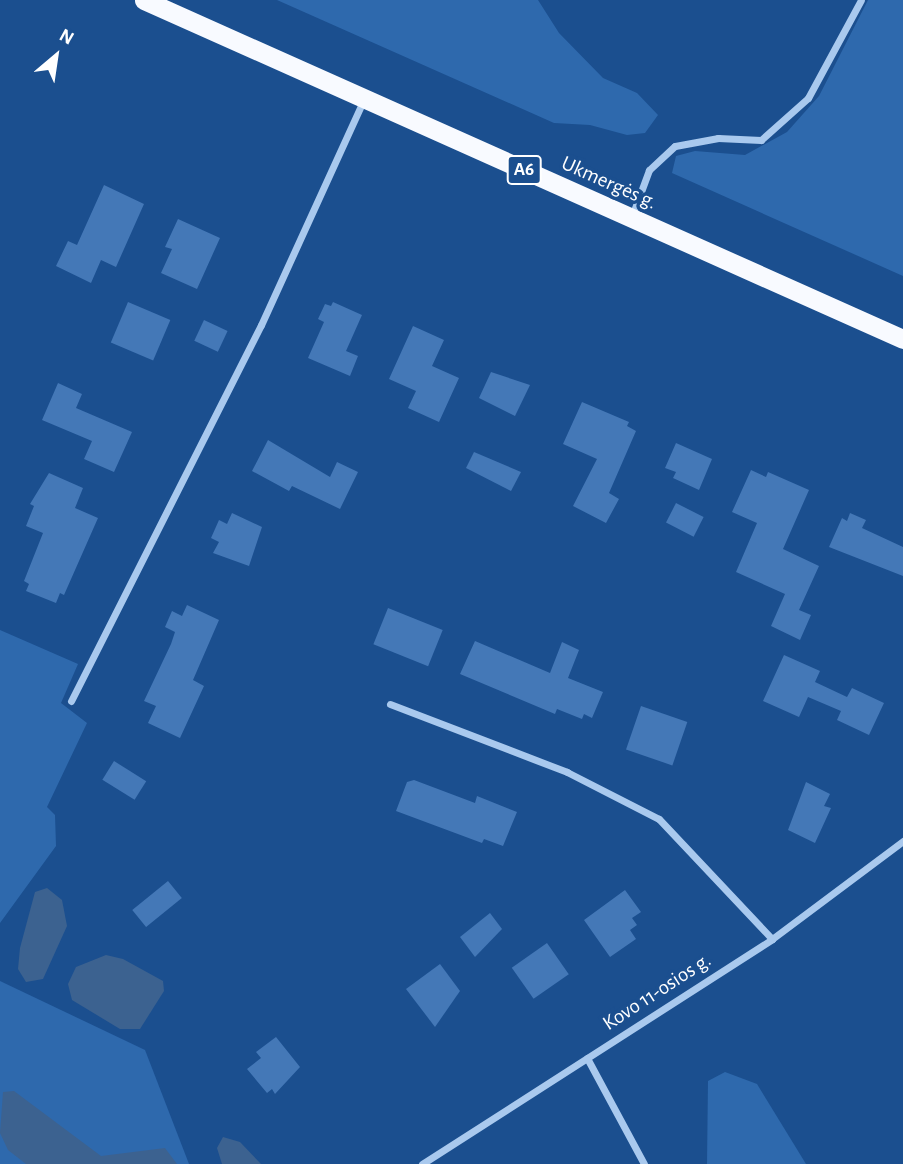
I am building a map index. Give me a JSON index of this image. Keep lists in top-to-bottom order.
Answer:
{
  "streets": {
    "highway": ["A6", "Ukmergės g."],
    "street": ["Kovo 11-osios g."]
  },
  "north": "top right"
}
